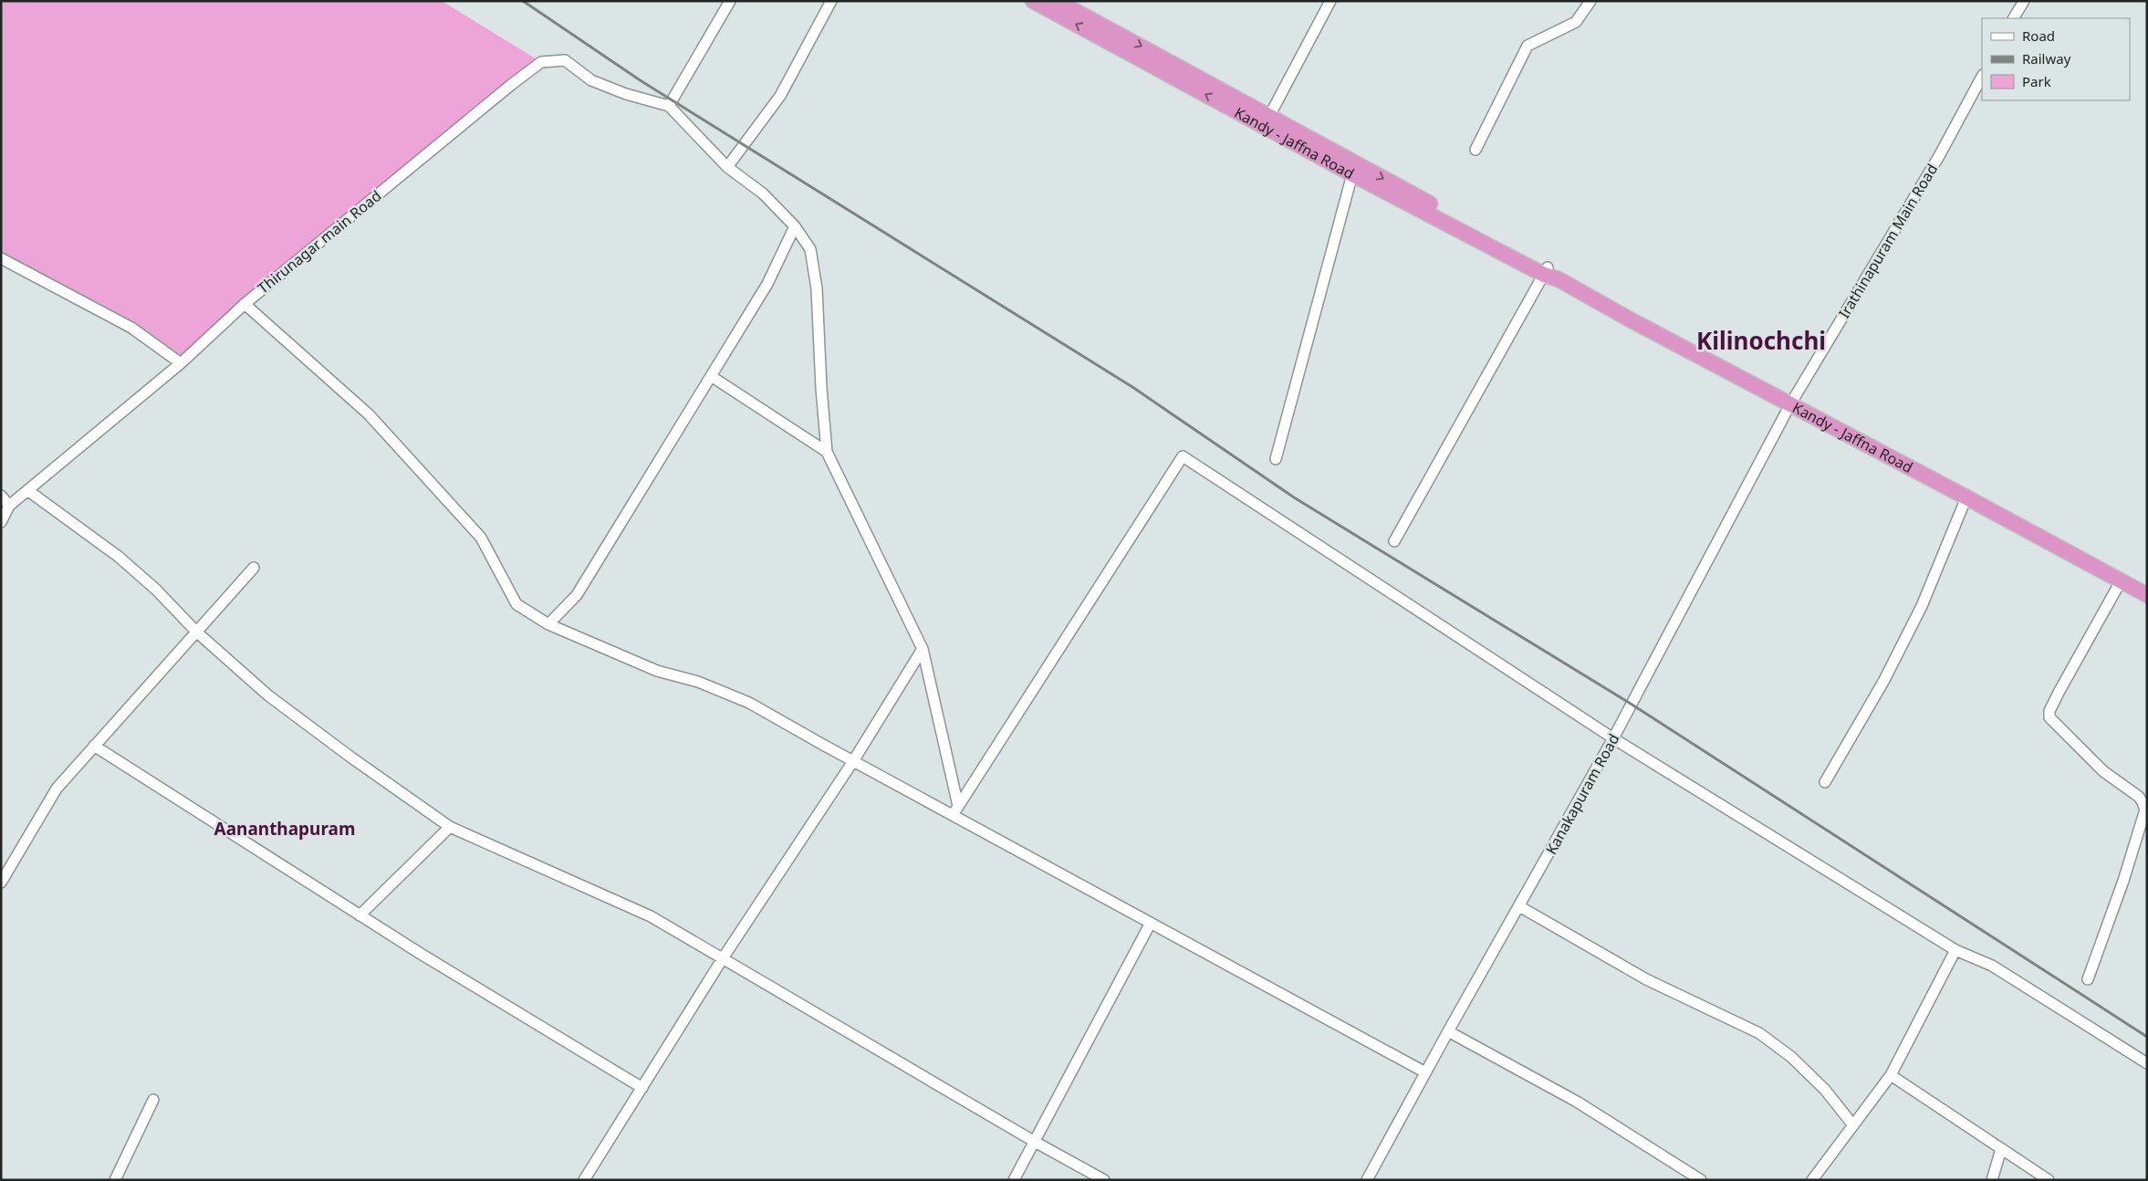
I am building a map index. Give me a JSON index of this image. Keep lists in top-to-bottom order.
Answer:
{
  "streets": {
    "highway": ["Kandy - Jaffna Road"],
    "street": ["Irathinapuram Main Road", "Thirunagar main Road", "Kanakapuram Road"]
  },
  "crossings": [
    ["Kandy - Jaffna Road", "Irathinapuram Main Road"],
    ["Kandy - Jaffna Road", "Kanakapuram Road"],
    ["Irathinapuram Main Road", "Kanakapuram Road"]
  ],
  "districts": ["Kilinochchi", "Aananthapuram"],
  "legend": ["Road", "Railway", "Park"]
}
